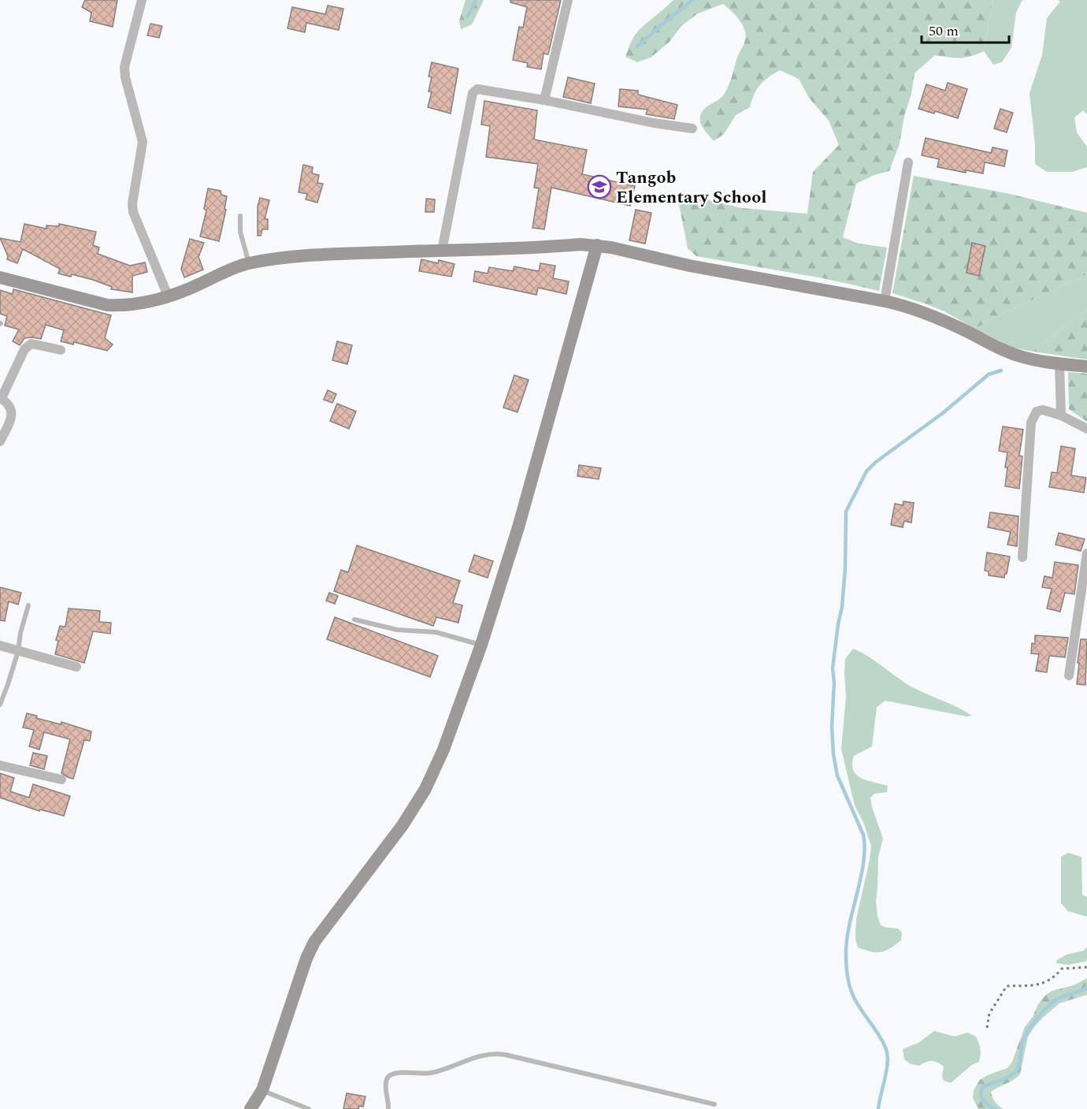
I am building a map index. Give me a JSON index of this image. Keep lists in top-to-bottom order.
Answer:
{
  "places": {
    "school or university": ["Tangob Elementary School"]
  },
  "scale_bar": "50 m"
}
